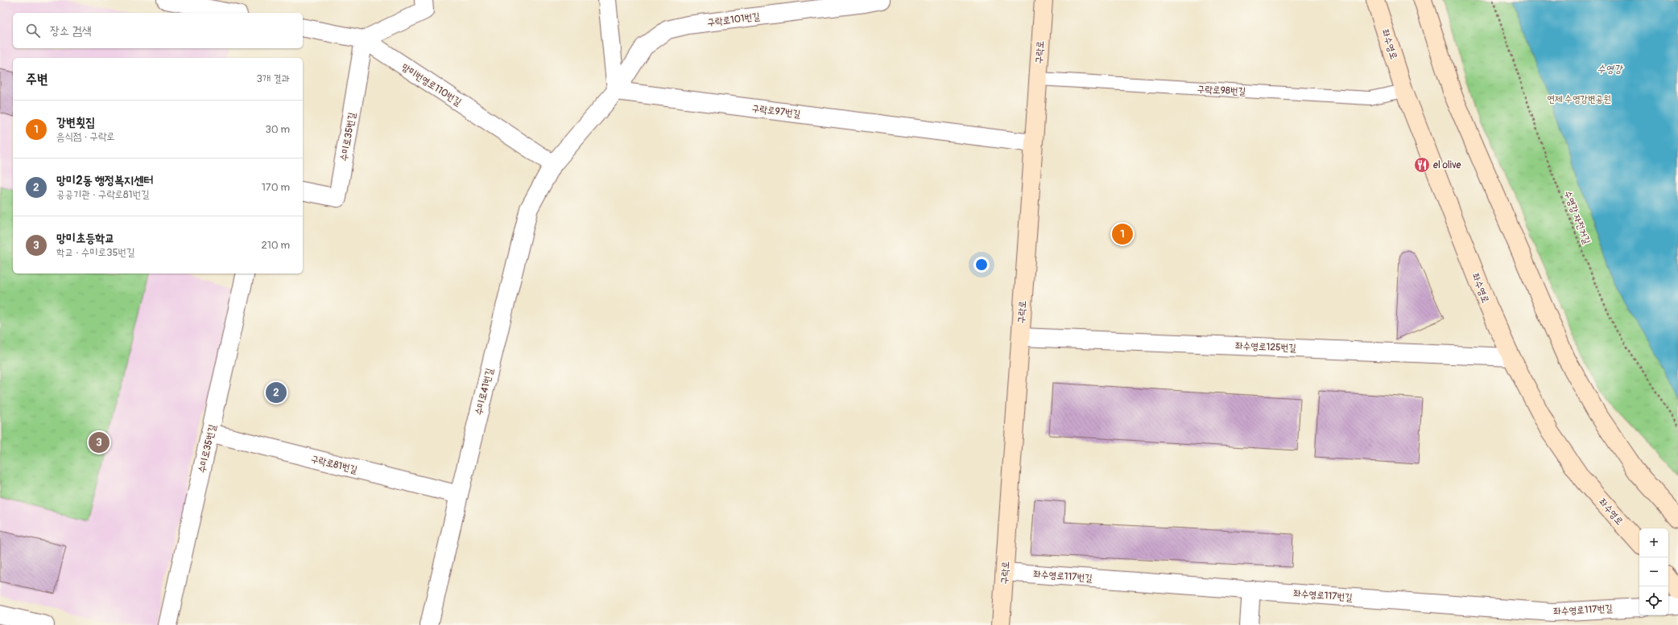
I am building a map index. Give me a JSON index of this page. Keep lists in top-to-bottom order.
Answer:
{
  "streets": {
    "main road": ["좌수영로", "구락로"],
    "street": [
      "구락로101번길",
      "망미번영로110번길",
      "구락로97번길",
      "수미로35번길",
      "좌수영로125번길",
      "수미로41번길",
      "구락로81번길",
      "좌수영로117번길"
    ],
    "lane": ["구락로98번길"],
    "path": ["수영강 자전거길"]
  },
  "crossings": [
    ["구락로101번길", "구락로97번길"],
    ["좌수영로", "구락로98번길"],
    ["좌수영로", "좌수영로125번길"],
    ["구락로", "구락로98번길"],
    ["구락로", "구락로97번길"],
    ["구락로", "좌수영로125번길"],
    ["구락로", "좌수영로117번길"],
    ["망미번영로110번길", "수미로35번길"],
    ["망미번영로110번길", "수미로41번길"],
    ["수미로35번길", "구락로81번길"],
    ["수미로41번길", "구락로81번길"]
  ],
  "water": ["수영강"],
  "parks": ["연제 수영강변공원"],
  "places": {
    "restaurant": ["el olive"]
  },
  "page": {
    "search": "장소 검색",
    "heading": ["주변", "3개 결과"],
    "list": [
      {
        "mark": "1",
        "name": "강변횟집",
        "note": "음식점 · 구락로",
        "value": "30 m"
      },
      {
        "mark": "2",
        "name": "망미2동 행정복지센터",
        "note": "공공기관 · 구락로81번길",
        "value": "170 m"
      },
      {
        "mark": "3",
        "name": "망미초등학교",
        "note": "학교 · 수미로35번길",
        "value": "210 m"
      }
    ],
    "pins": ["1", "2", "3"],
    "map_buttons": ["+", "−"]
  }
}
